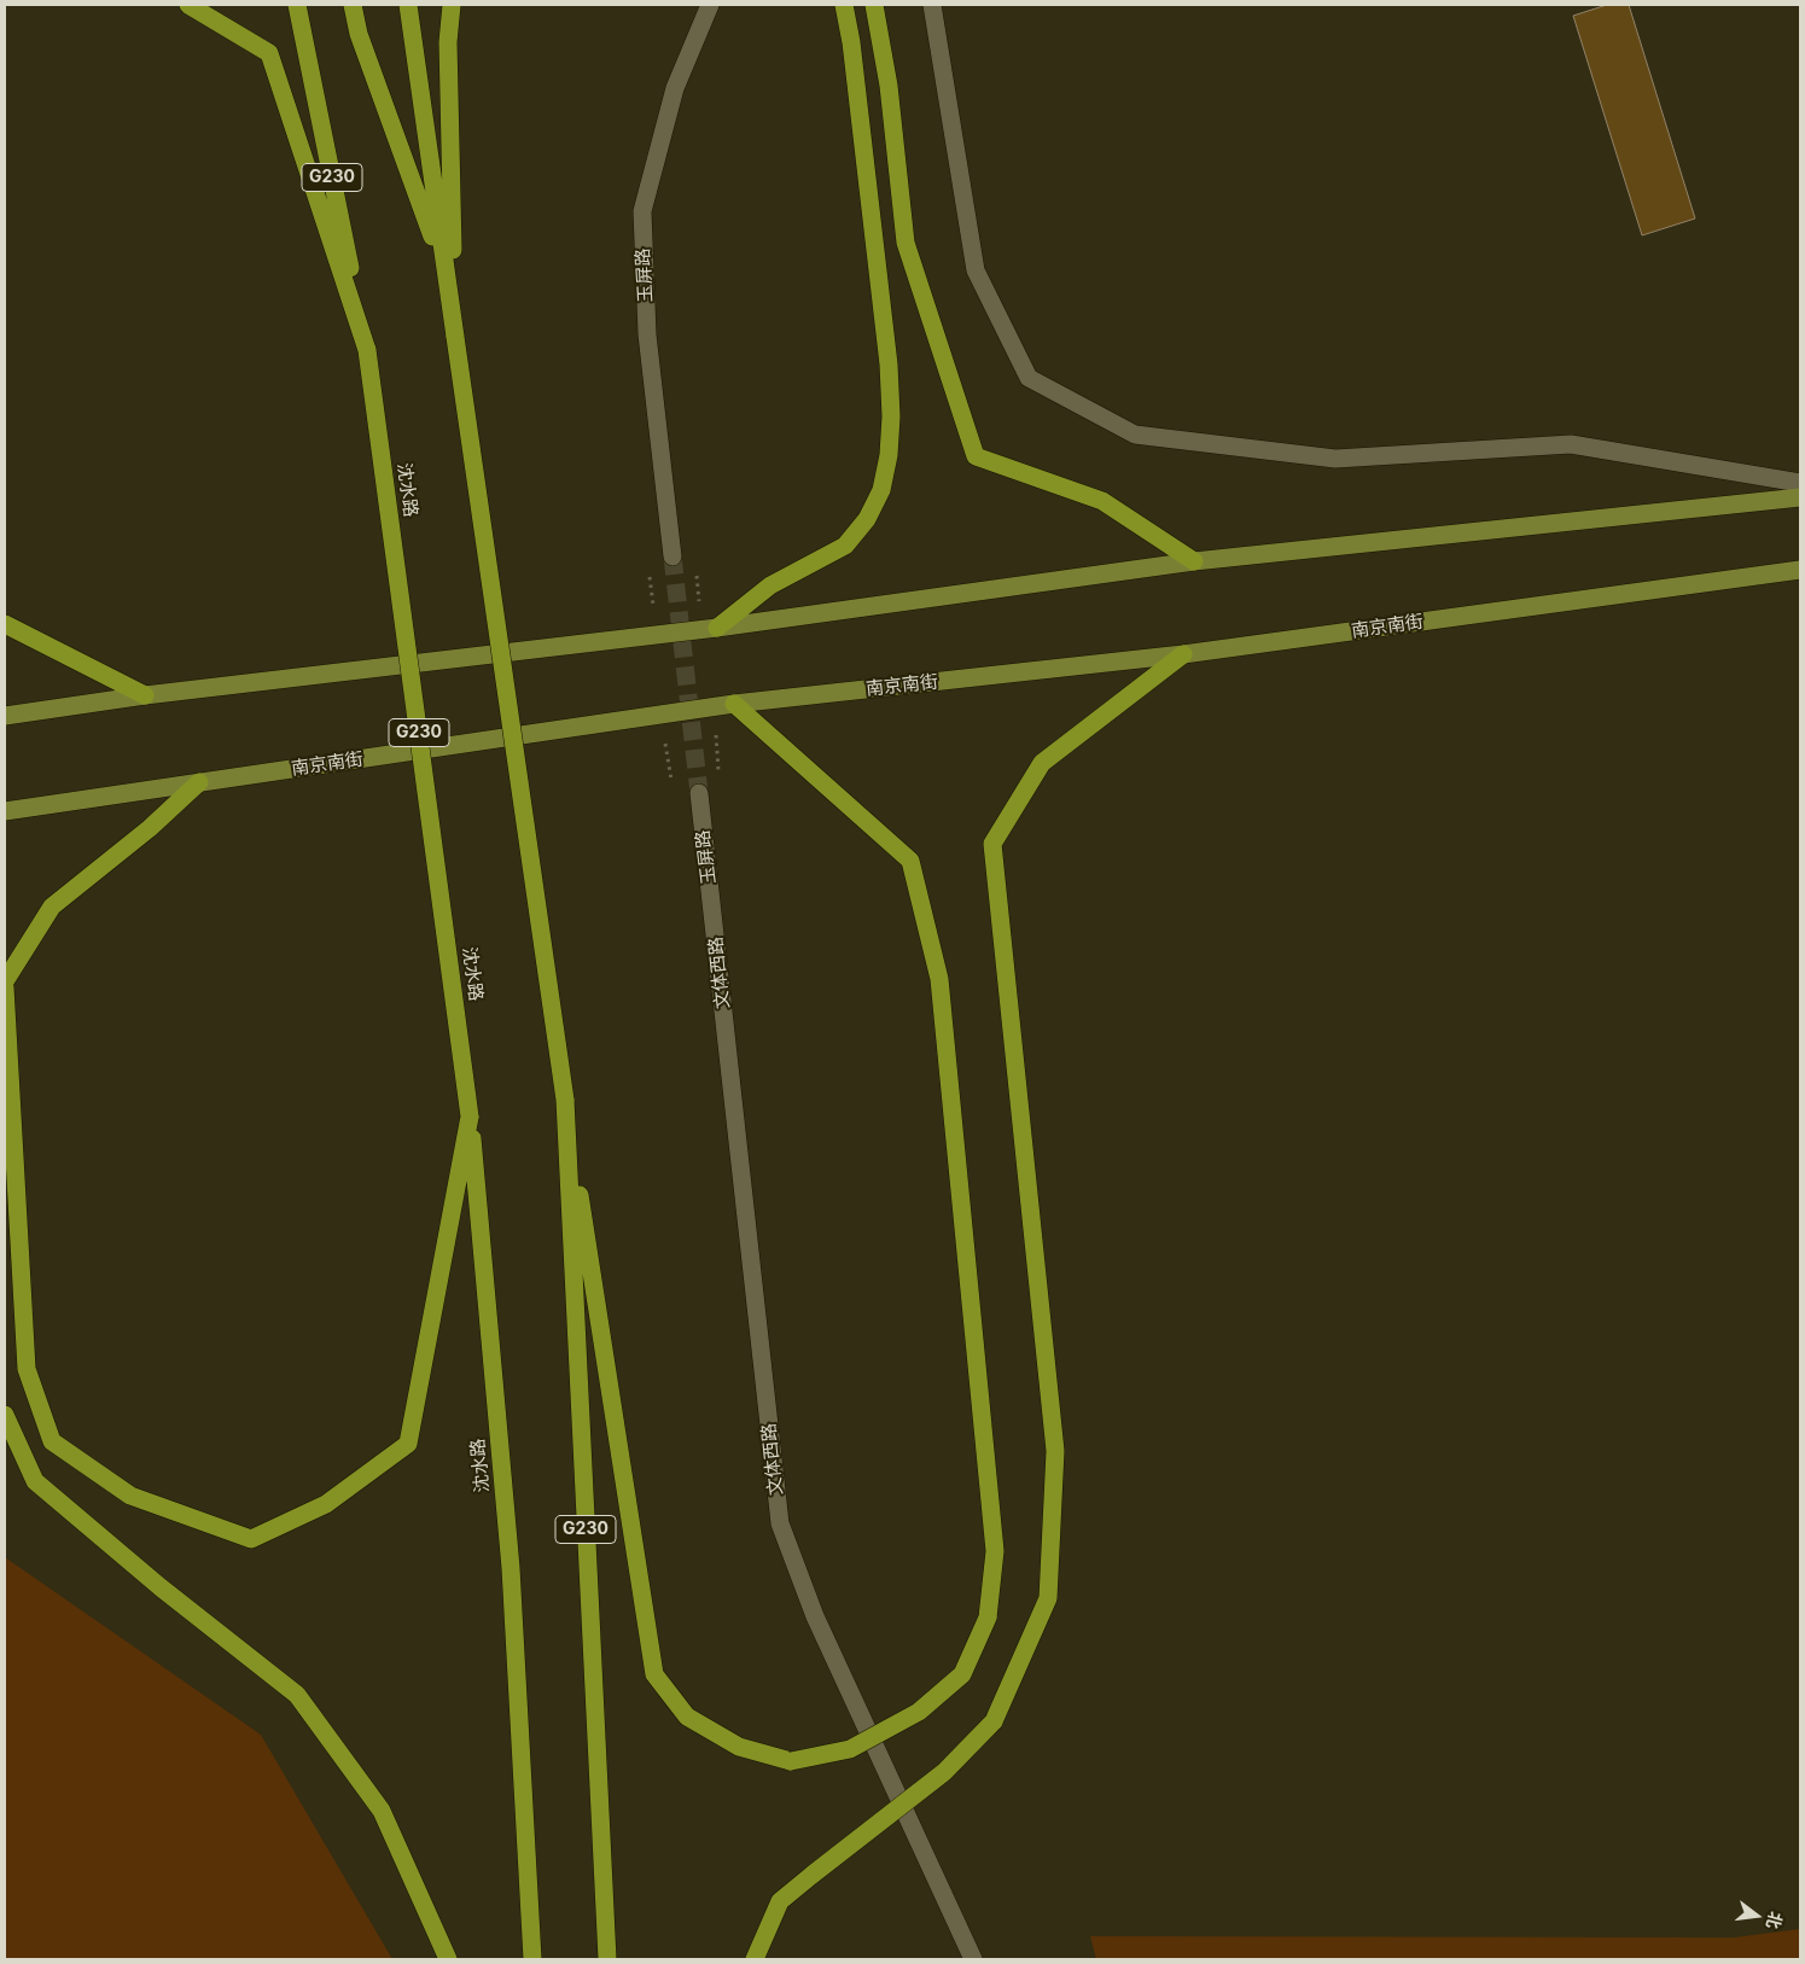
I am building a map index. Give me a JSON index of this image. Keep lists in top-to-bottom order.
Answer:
{
  "streets": {
    "highway": ["G230", "沈水路"],
    "main road": ["南京南街"],
    "street": ["玉屏路", "文体西路"]
  },
  "crossings": [
    ["玉屏路", "文体西路"]
  ],
  "north": "right"
}
